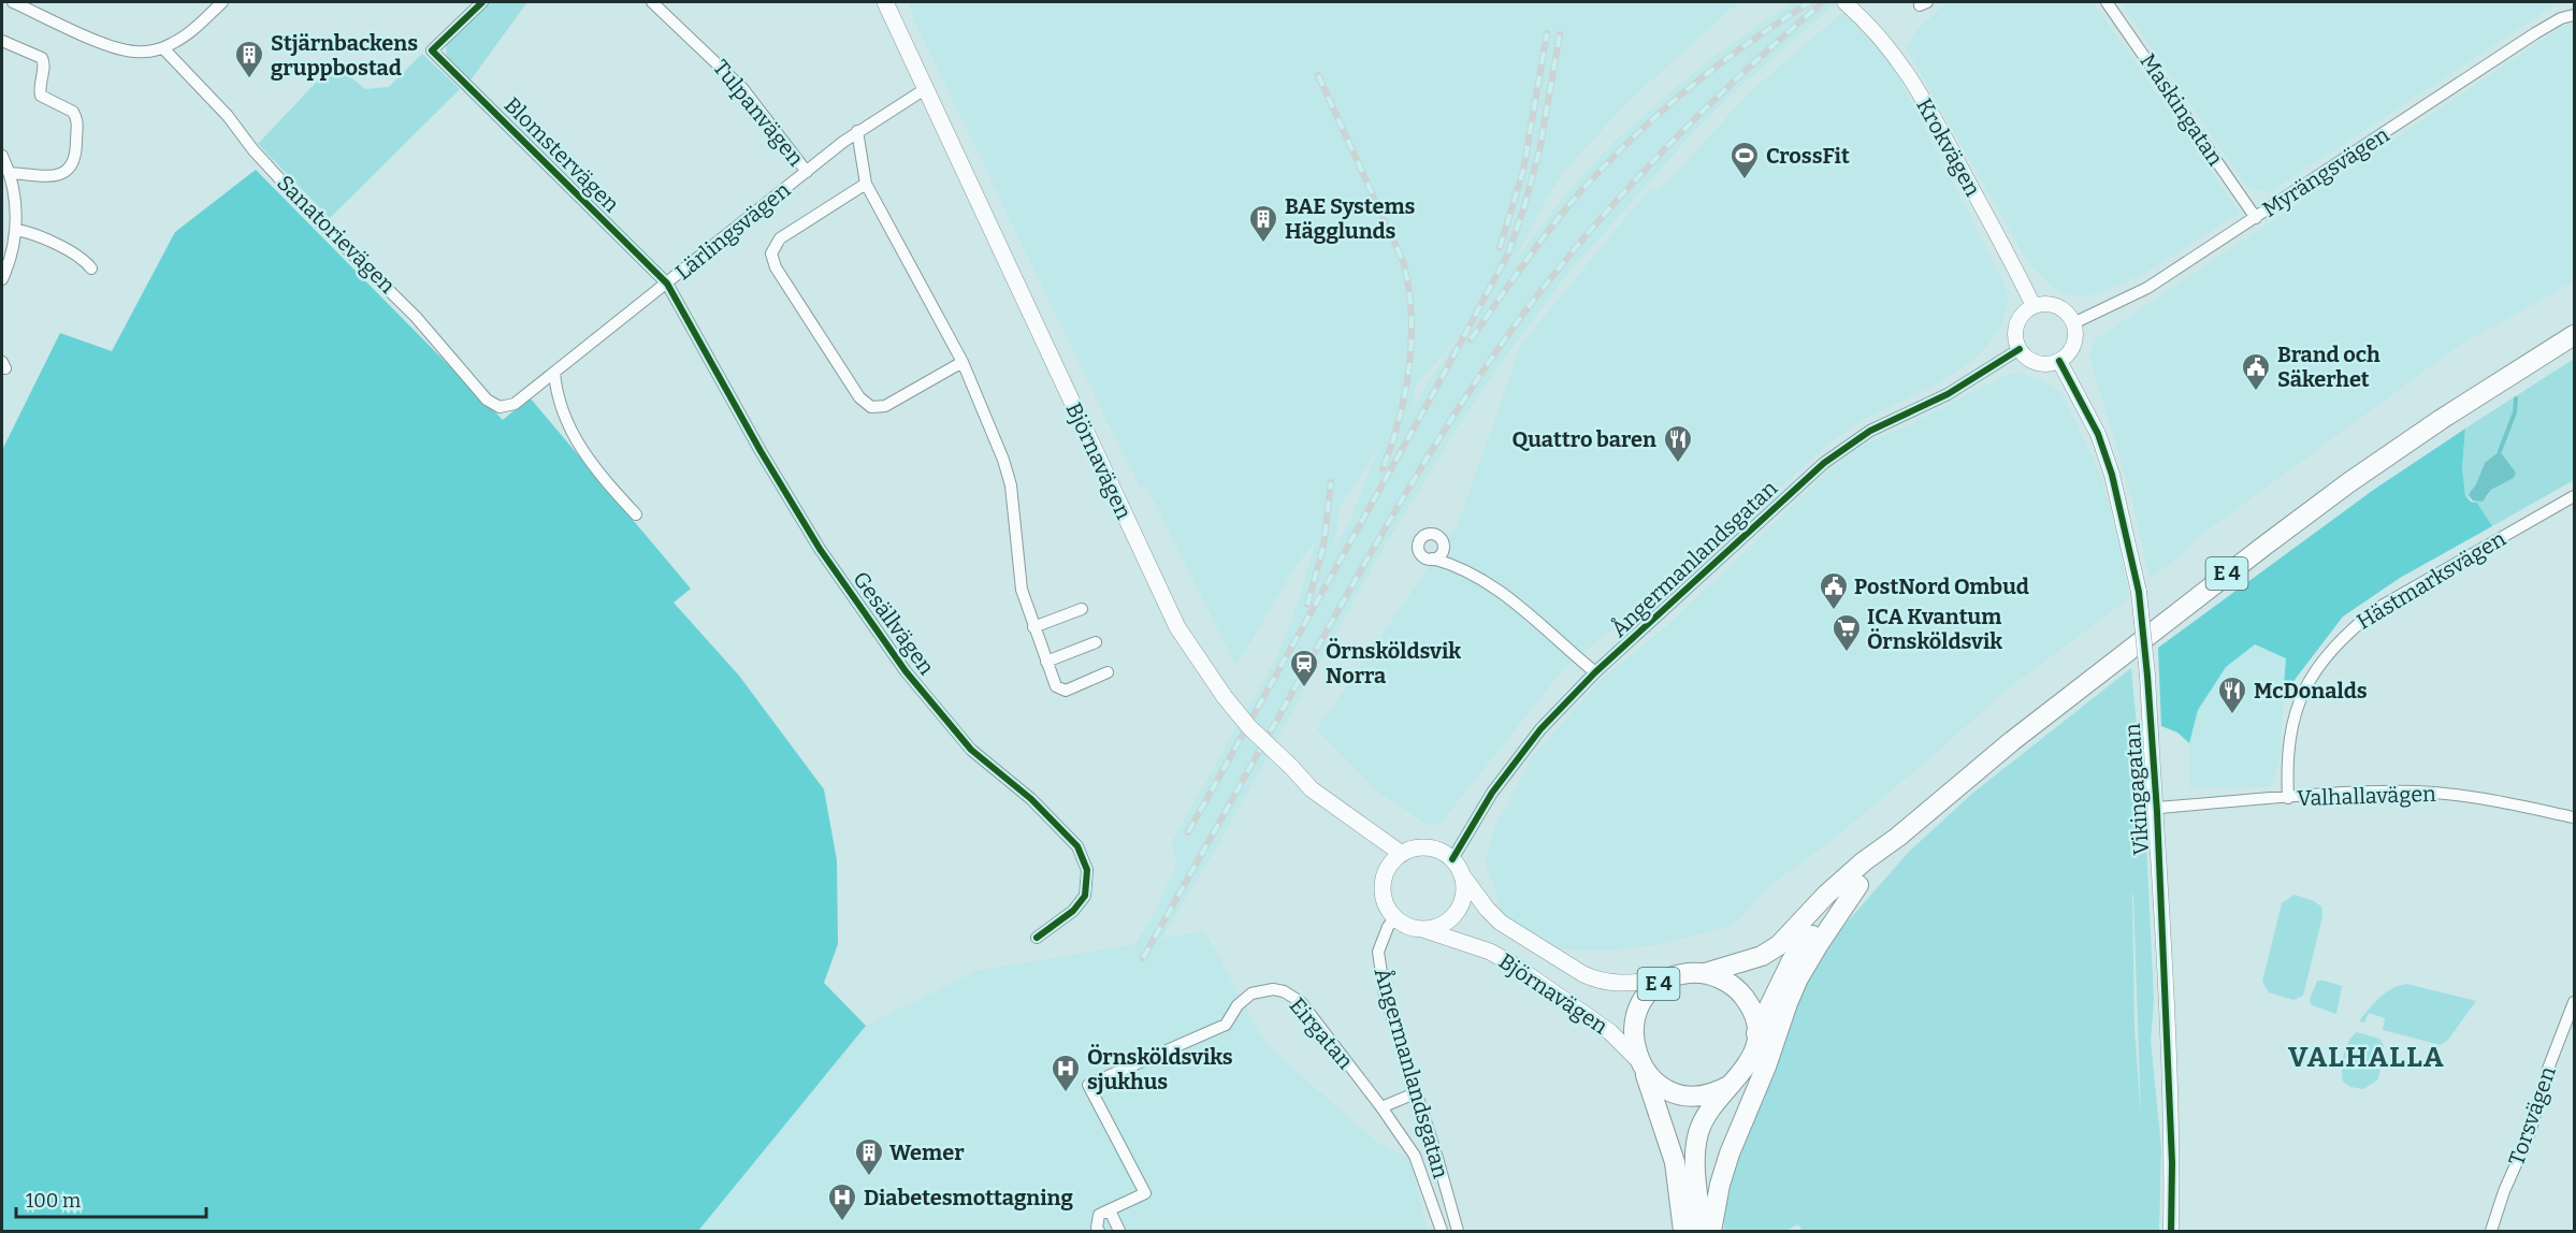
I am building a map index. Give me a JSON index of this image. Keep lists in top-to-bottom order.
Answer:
{
  "streets": {
    "highway": ["E 4"],
    "main road": ["Björnavägen"],
    "street": [
      "Maskingatan",
      "Tulpanvägen",
      "Krokvägen",
      "Blomstervägen",
      "Myrängsvägen",
      "Lärlingsvägen",
      "Sanatorievägen",
      "Ångermanlandsgatan",
      "Hästmarksvägen",
      "Gesällvägen",
      "Vikingagatan",
      "Valhallavägen",
      "Eirgatan",
      "Torsvägen"
    ]
  },
  "crossings": [
    ["Maskingatan", "Myrängsvägen"],
    ["Tulpanvägen", "Lärlingsvägen"],
    ["Krokvägen", "Myrängsvägen"],
    ["Krokvägen", "Ångermanlandsgatan"],
    ["Krokvägen", "Vikingagatan"],
    ["Blomstervägen", "Lärlingsvägen"],
    ["Blomstervägen", "Gesällvägen"],
    ["Myrängsvägen", "Ångermanlandsgatan"],
    ["Myrängsvägen", "Vikingagatan"],
    ["Lärlingsvägen", "Sanatorievägen"],
    ["Lärlingsvägen", "Björnavägen"],
    ["Lärlingsvägen", "Gesällvägen"],
    ["Björnavägen", "Ångermanlandsgatan"],
    ["Björnavägen", "E 4"],
    ["Ångermanlandsgatan", "Vikingagatan"],
    ["Hästmarksvägen", "Valhallavägen"],
    ["Vikingagatan", "Valhallavägen"]
  ],
  "districts": ["VALHALLA"],
  "places": {
    "building": ["Stjärnbackens gruppbostad", "BAE Systems Hägglunds", "Wemer"],
    "sports": ["CrossFit"],
    "public building": ["Brand och Säkerhet", "PostNord Ombud"],
    "restaurant": ["Quattro baren", "McDonalds"],
    "supermarket": ["ICA Kvantum Örnsköldsvik"],
    "station": ["Örnsköldsvik Norra"],
    "hospital": ["Örnsköldsviks sjukhus", "Diabetesmottagning"]
  },
  "scale_bar": "100 m"
}
